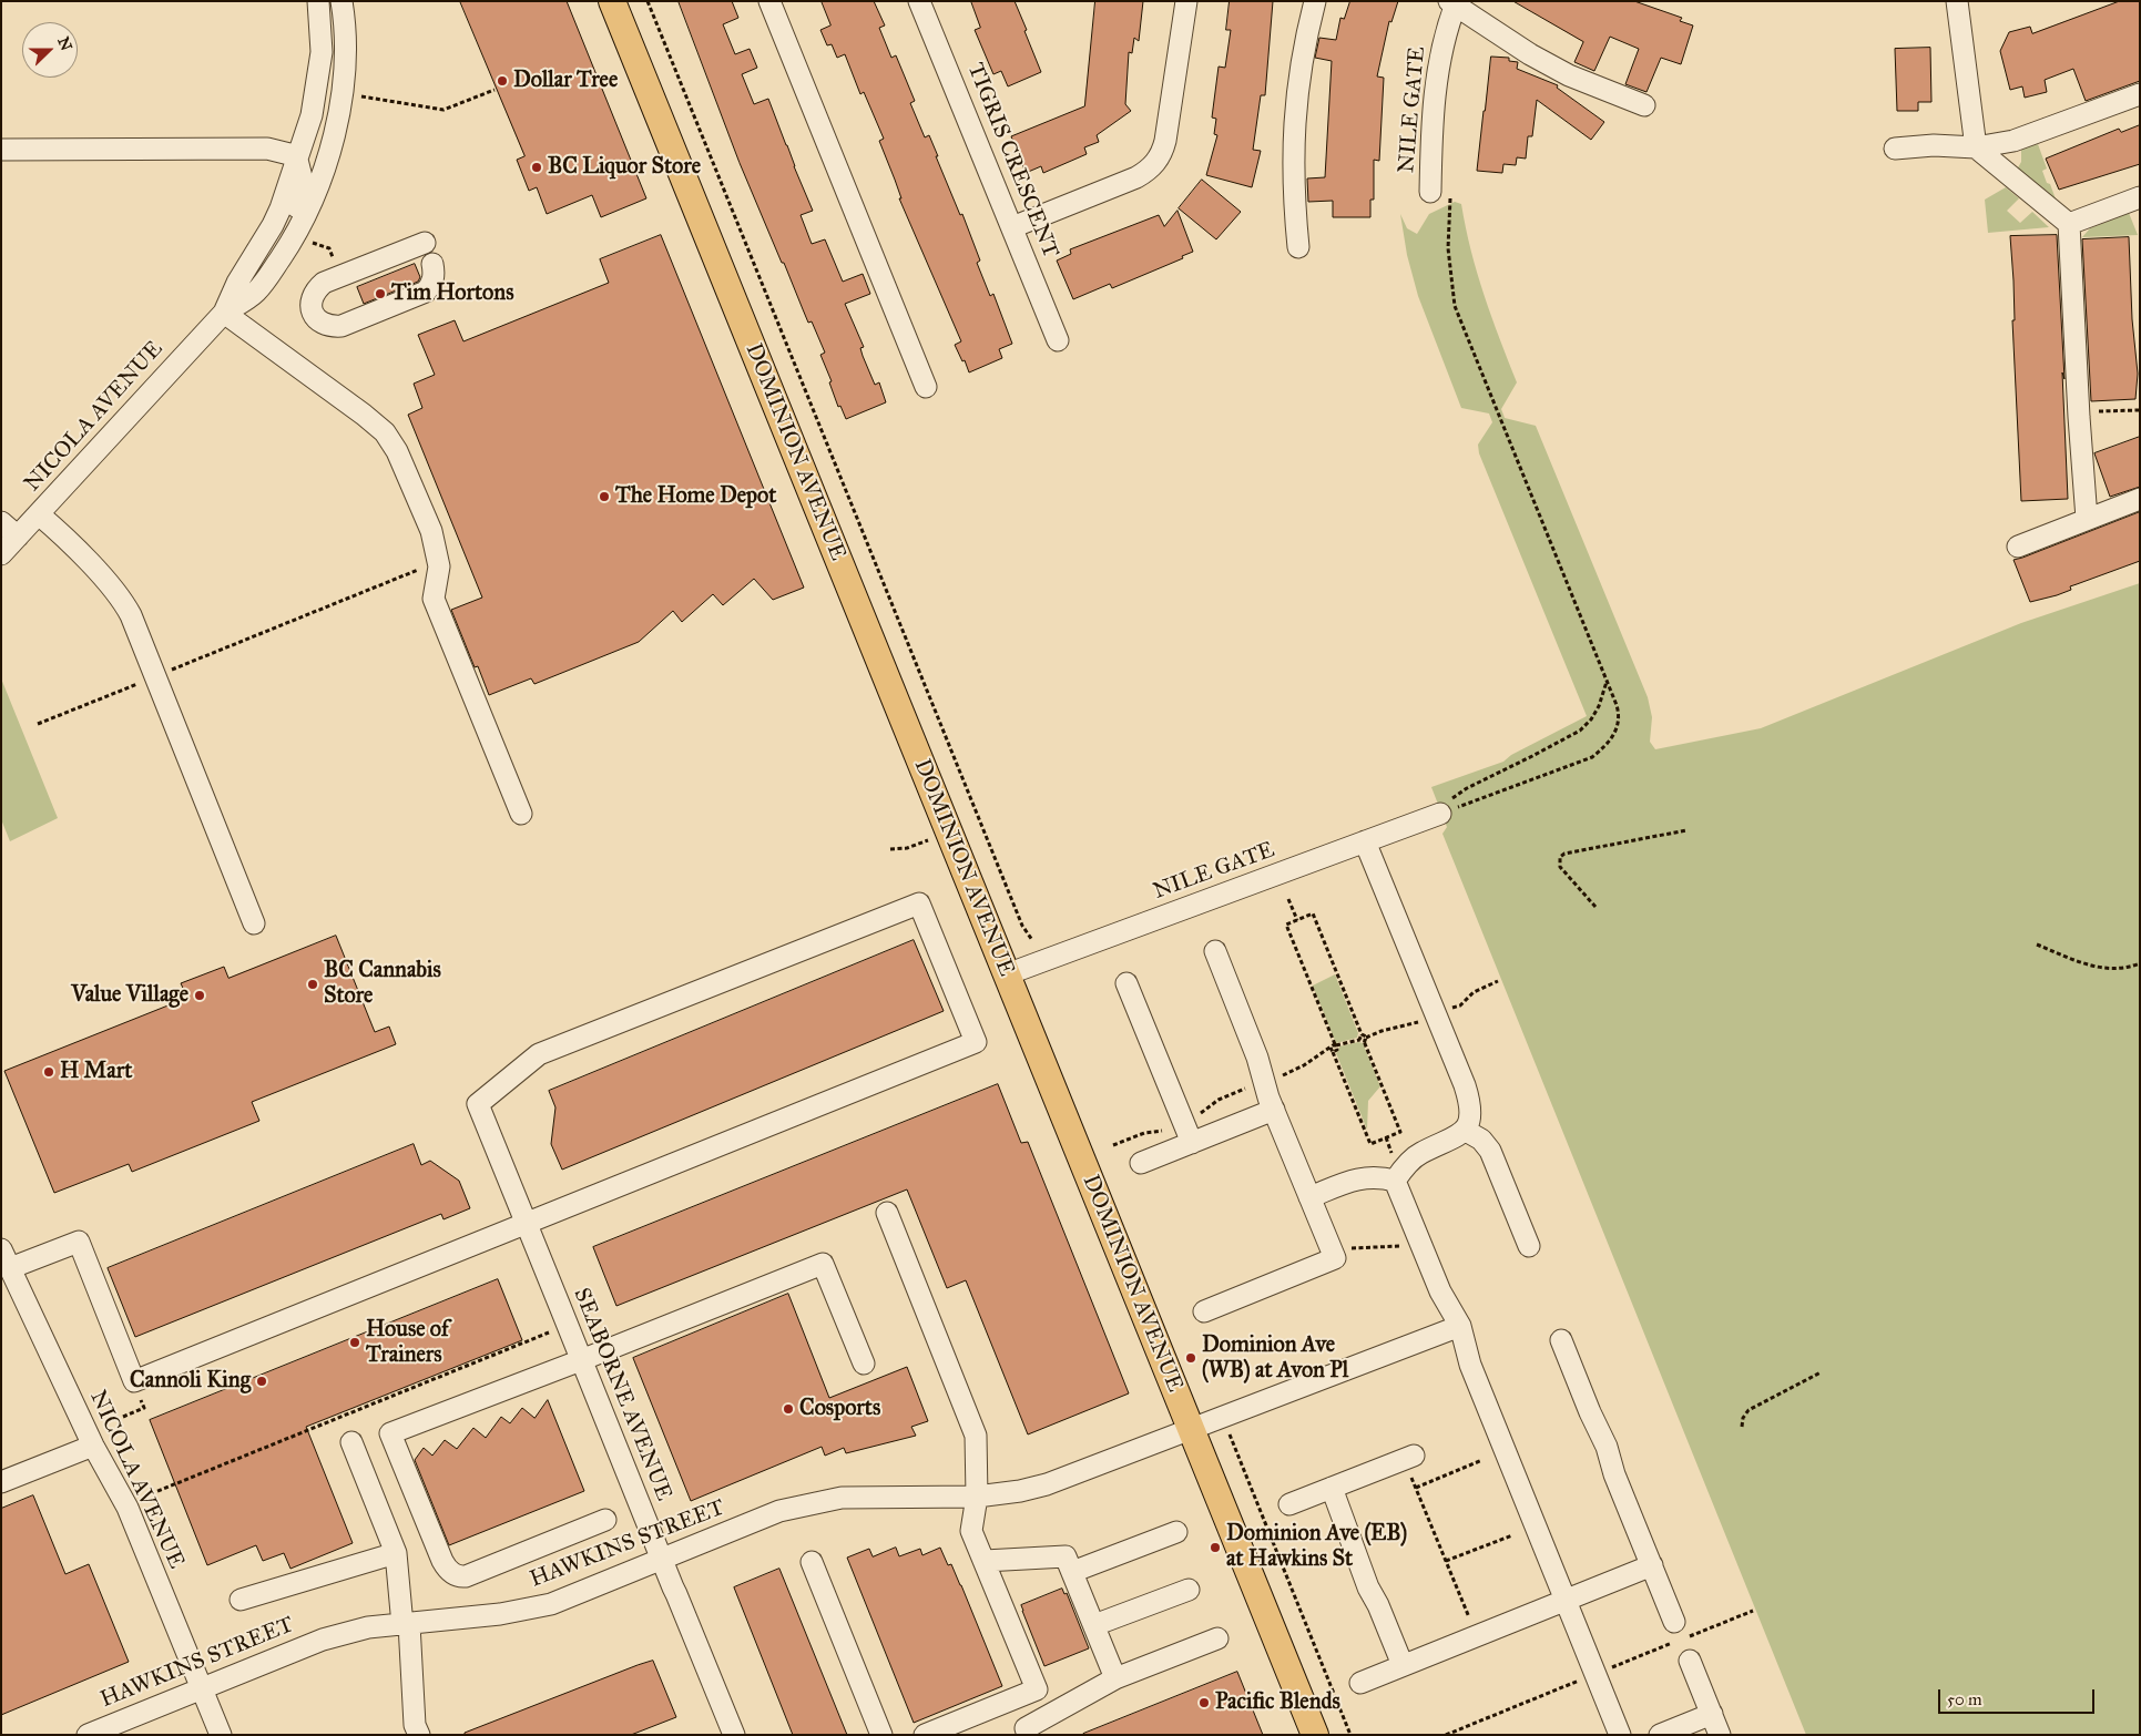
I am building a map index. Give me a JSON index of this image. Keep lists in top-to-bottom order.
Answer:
{
  "streets": {
    "main road": ["DOMINION AVENUE"],
    "street": [
      "NILE GATE",
      "TIGRIS CRESCENT",
      "NICOLA AVENUE",
      "SEABORNE AVENUE",
      "HAWKINS STREET"
    ]
  },
  "crossings": [
    ["NILE GATE", "DOMINION AVENUE"],
    ["NICOLA AVENUE", "HAWKINS STREET"],
    ["DOMINION AVENUE", "HAWKINS STREET"],
    ["SEABORNE AVENUE", "HAWKINS STREET"]
  ],
  "places": [
    "Dollar Tree",
    "BC Liquor Store",
    "Tim Hortons",
    "The Home Depot",
    "BC Cannabis Store",
    "Value Village",
    "H Mart",
    "House of Trainers",
    "Dominion Ave (WB) at Avon Pl",
    "Cannoli King",
    "Cosports",
    "Dominion Ave (EB) at Hawkins St",
    "Pacific Blends"
  ],
  "scale_bar": "50 m",
  "north": "right"
}
